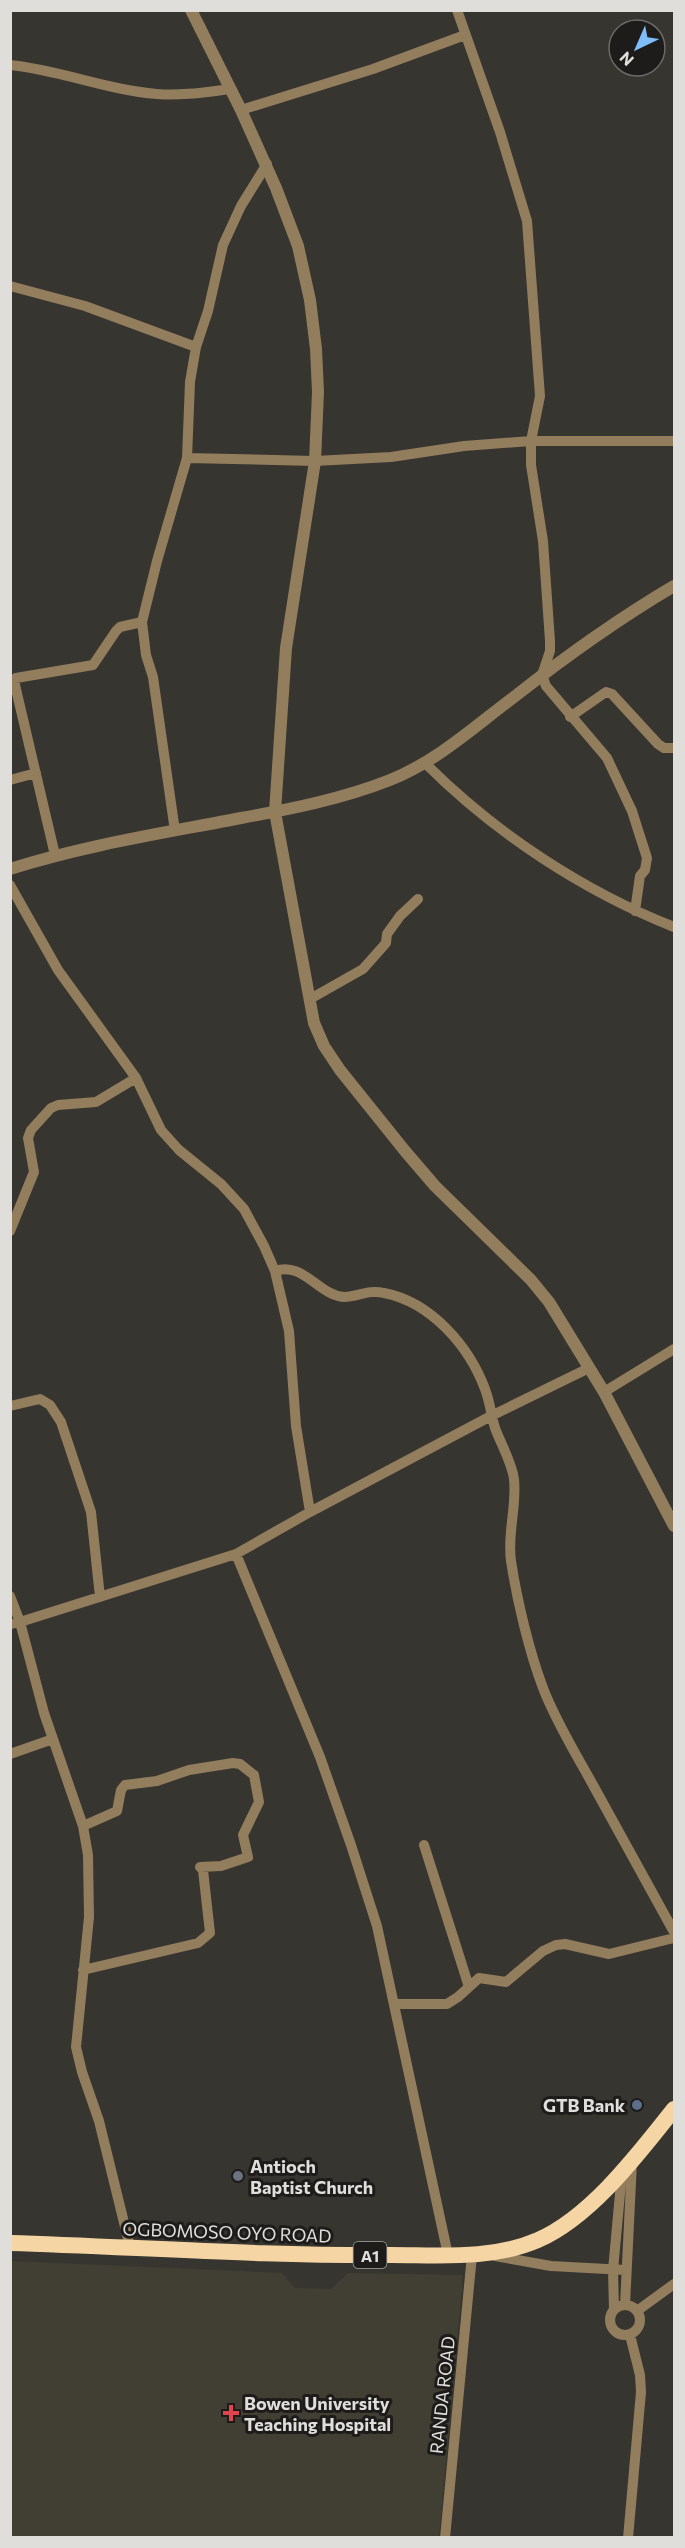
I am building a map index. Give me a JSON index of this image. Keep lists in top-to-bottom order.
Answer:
{
  "streets": {
    "highway": ["OGBOMOSO OYO ROAD", "A1"],
    "street": ["RANDA ROAD"]
  },
  "crossings": [
    ["OGBOMOSO OYO ROAD", "RANDA ROAD"]
  ],
  "places": {
    "other": ["GTB Bank", "Antioch Baptist Church"],
    "health": ["Bowen University Teaching Hospital"]
  },
  "north": "bottom left"
}
